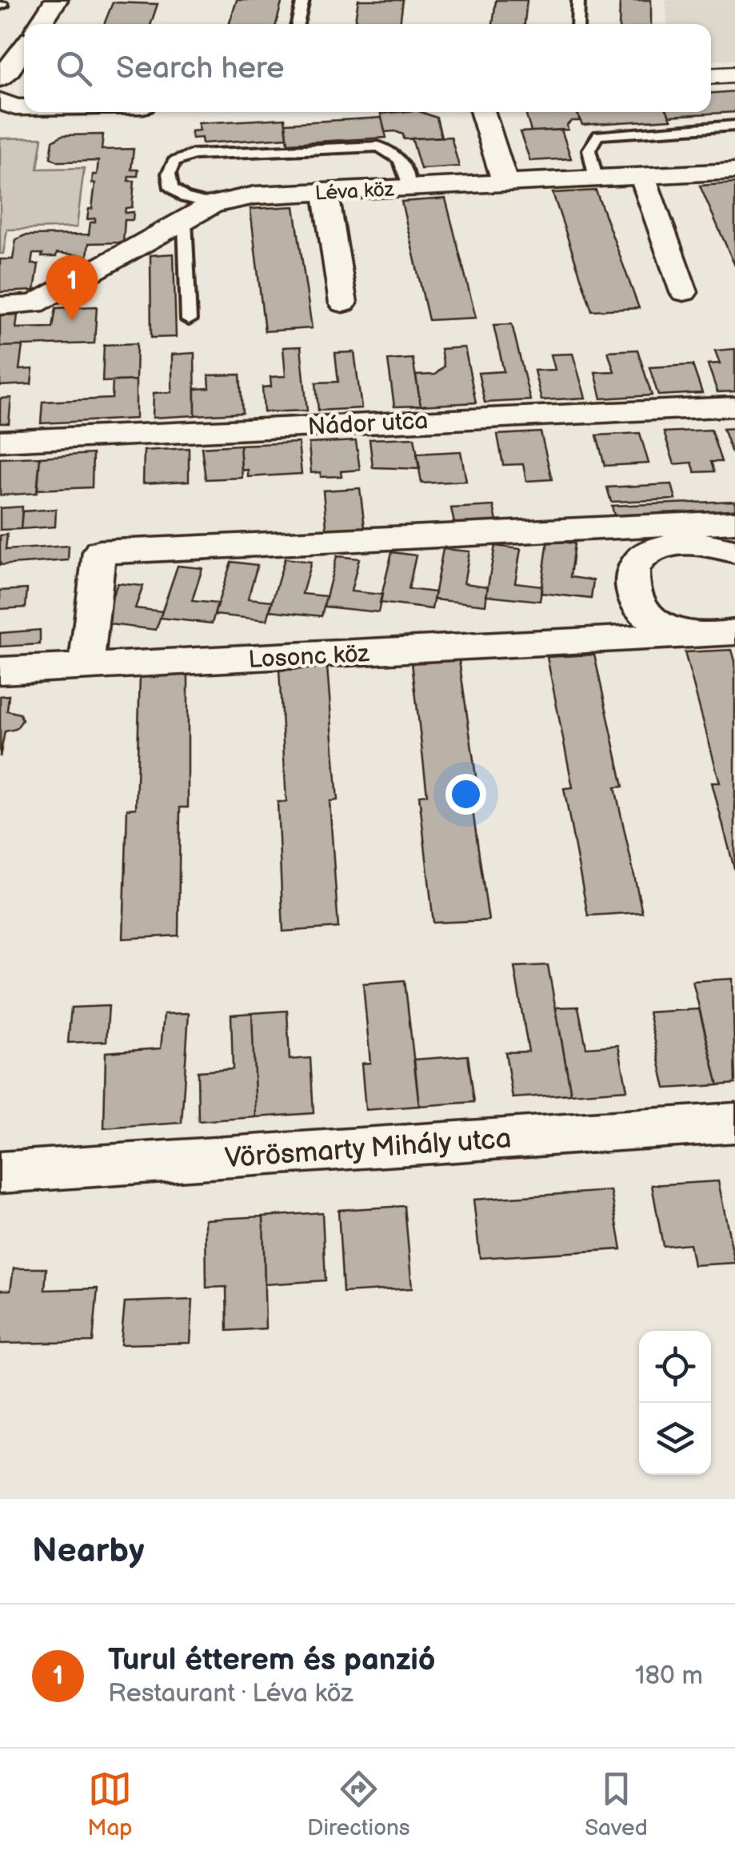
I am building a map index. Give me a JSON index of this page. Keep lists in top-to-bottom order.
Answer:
{
  "streets": {
    "street": [
      "Léva köz",
      "Nádor utca",
      "Losonc köz",
      "Vörösmarty Mihály utca"
    ]
  },
  "page": {
    "search": "Search here",
    "pins": "1",
    "heading": "Nearby",
    "list": [
      {
        "mark": "1",
        "name": "Turul étterem és panzió",
        "note": "Restaurant · Léva köz",
        "value": "180 m"
      }
    ],
    "nav": ["Map", "Directions", "Saved"]
  }
}
